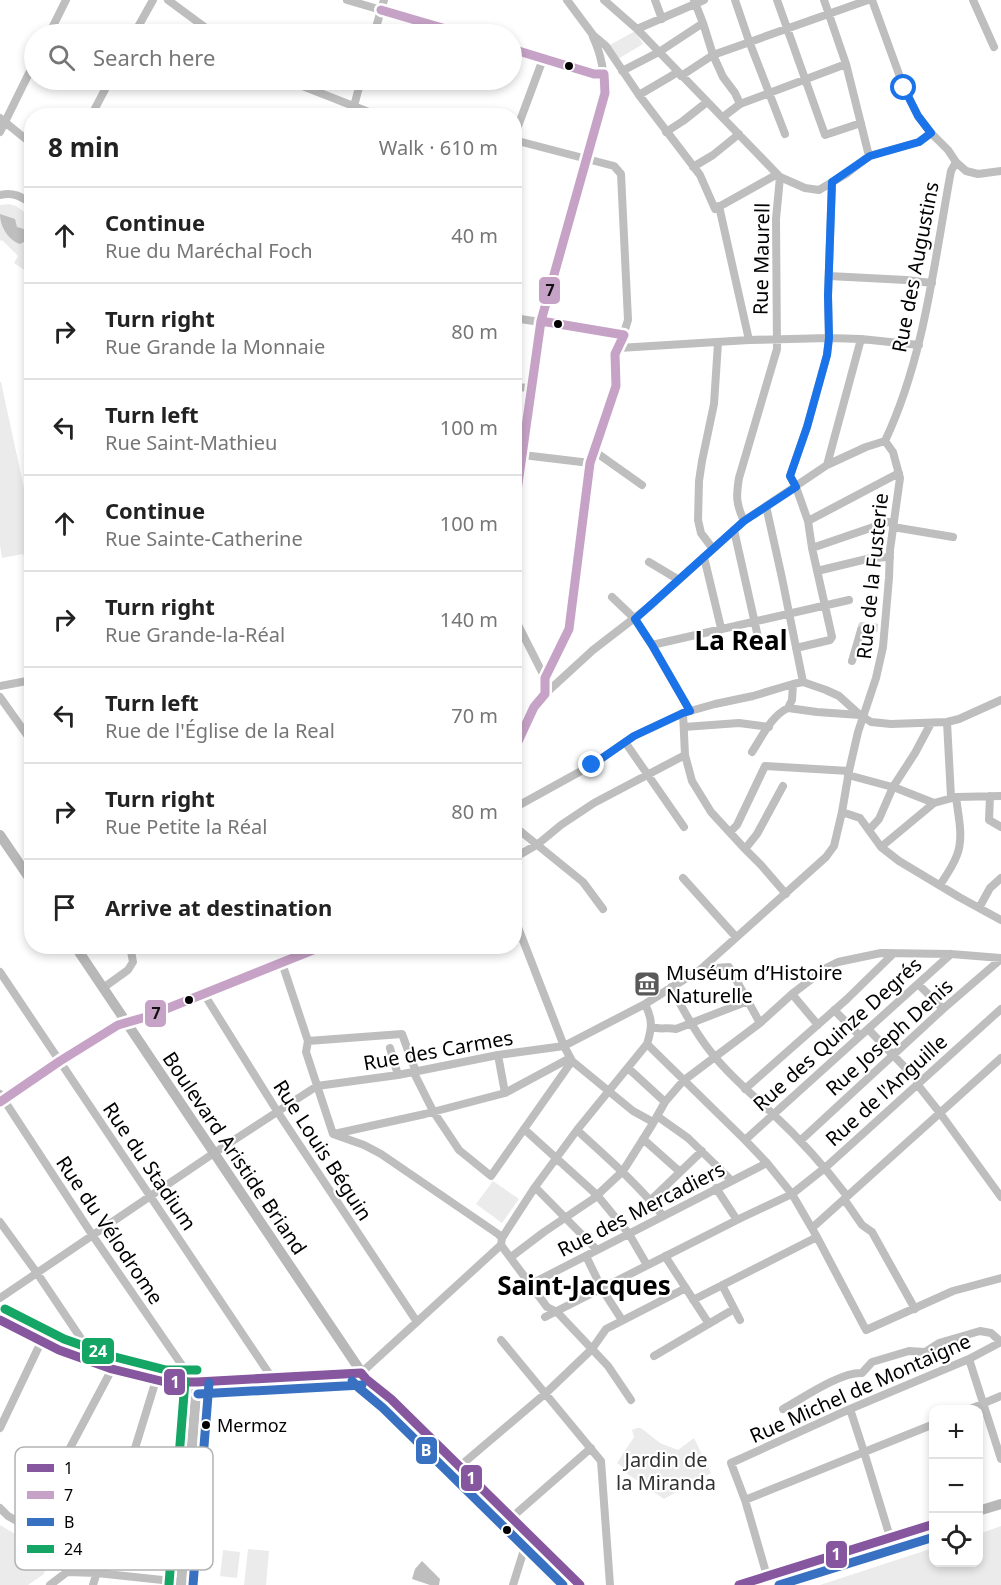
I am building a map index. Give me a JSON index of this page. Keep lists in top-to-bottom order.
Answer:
{
  "streets": {
    "main road": ["Boulevard Aristide Briand"],
    "street": [
      "Rue Maurell",
      "Rue des Augustins",
      "Rue de la Fusterie",
      "Rue des Quinze Degrés",
      "Rue Joseph Denis",
      "Rue des Carmes",
      "Rue de l'Anguille",
      "Rue Louis Béguin",
      "Rue du Stadium",
      "Rue des Mercadiers",
      "Rue du Vélodrome",
      "Rue Michel de Montaigne"
    ]
  },
  "crossings": [
    ["Rue de la Fusterie", "Rue des Carmes"]
  ],
  "districts": ["La Real", "Saint-Jacques"],
  "parks": ["Jardin de la Miranda"],
  "places": {
    "museum": ["Muséum d’Histoire Naturelle"],
    "other": ["Mermoz"]
  },
  "lines": [
    "transit line 7",
    "transit line 24",
    "transit line 1",
    "transit line B"
  ],
  "legend": [
    "1",
    "7",
    "B",
    "24"
  ],
  "page": {
    "search": "Search here",
    "heading": ["8 min", "Walk · 610 m"],
    "list": [
      ["Continue", "Rue du Maréchal Foch", "40 m"],
      ["Turn right", "Rue Grande la Monnaie", "80 m"],
      ["Turn left", "Rue Saint-Mathieu", "100 m"],
      ["Continue", "Rue Sainte-Catherine", "100 m"],
      ["Turn right", "Rue Grande-la-Réal", "140 m"],
      ["Turn left", "Rue de l'Église de la Real", "70 m"],
      ["Turn right", "Rue Petite la Réal", "80 m"],
      "Arrive at destination"
    ],
    "map_buttons": ["+", "−"]
  }
}
